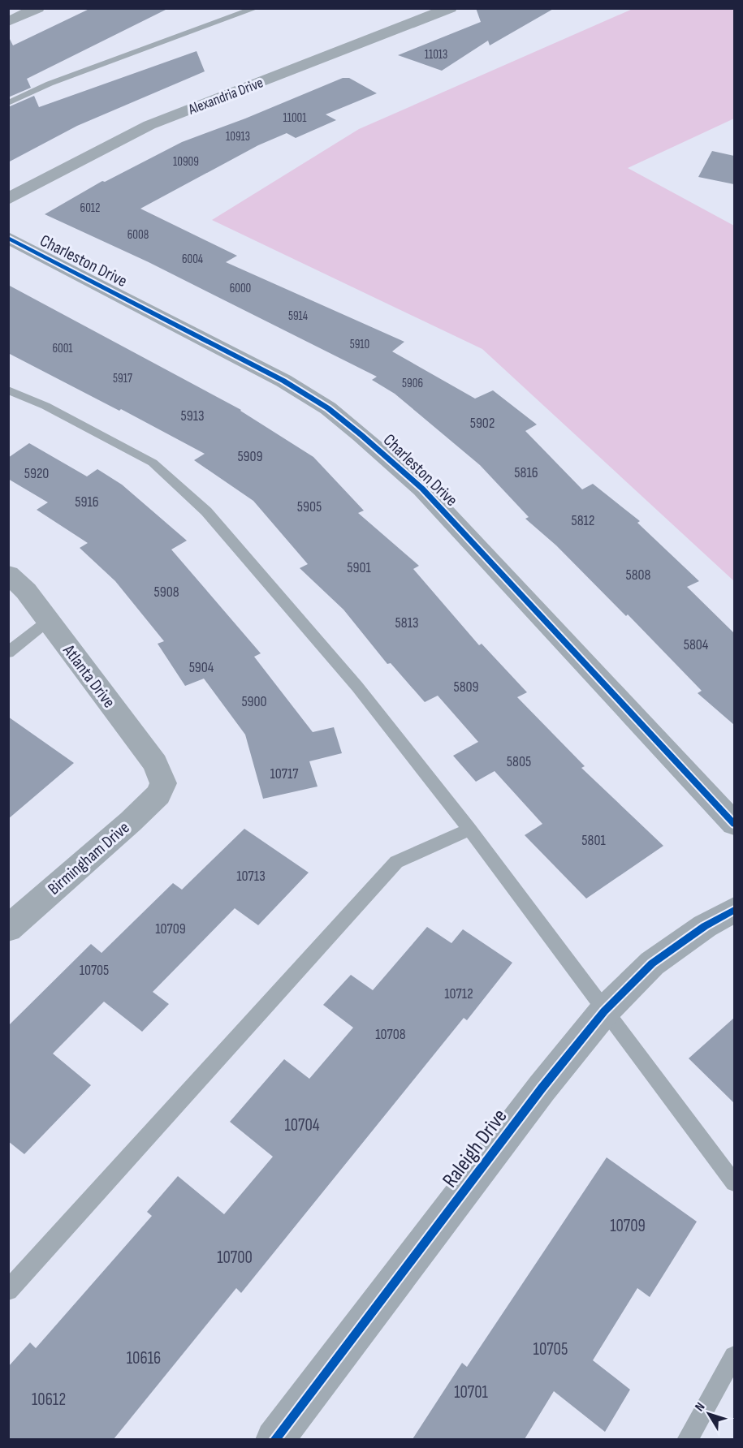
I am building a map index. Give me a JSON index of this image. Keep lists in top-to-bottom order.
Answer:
{
  "streets": {
    "street": [
      "Alexandria Drive",
      "Charleston Drive",
      "Atlanta Drive",
      "Birmingham Drive",
      "Raleigh Drive"
    ]
  },
  "crossings": [
    ["Atlanta Drive", "Birmingham Drive"]
  ],
  "house_numbers": [
    "11013",
    "11001",
    "10913",
    "10909",
    "6012",
    "6008",
    "6004",
    "6000",
    "5914",
    "5910",
    "6001",
    "5917",
    "5906",
    "5913",
    "5902",
    "5909",
    "5816",
    "5920",
    "5916",
    "5905",
    "5812",
    "5901",
    "5808",
    "5908",
    "5813",
    "5804",
    "5904",
    "5809",
    "5900",
    "5805",
    "10717",
    "5801",
    "10713",
    "10709",
    "10705",
    "10712",
    "10708",
    "10704",
    "10709",
    "10700",
    "10705",
    "10616",
    "10701",
    "10612"
  ],
  "north": "top left"
}
